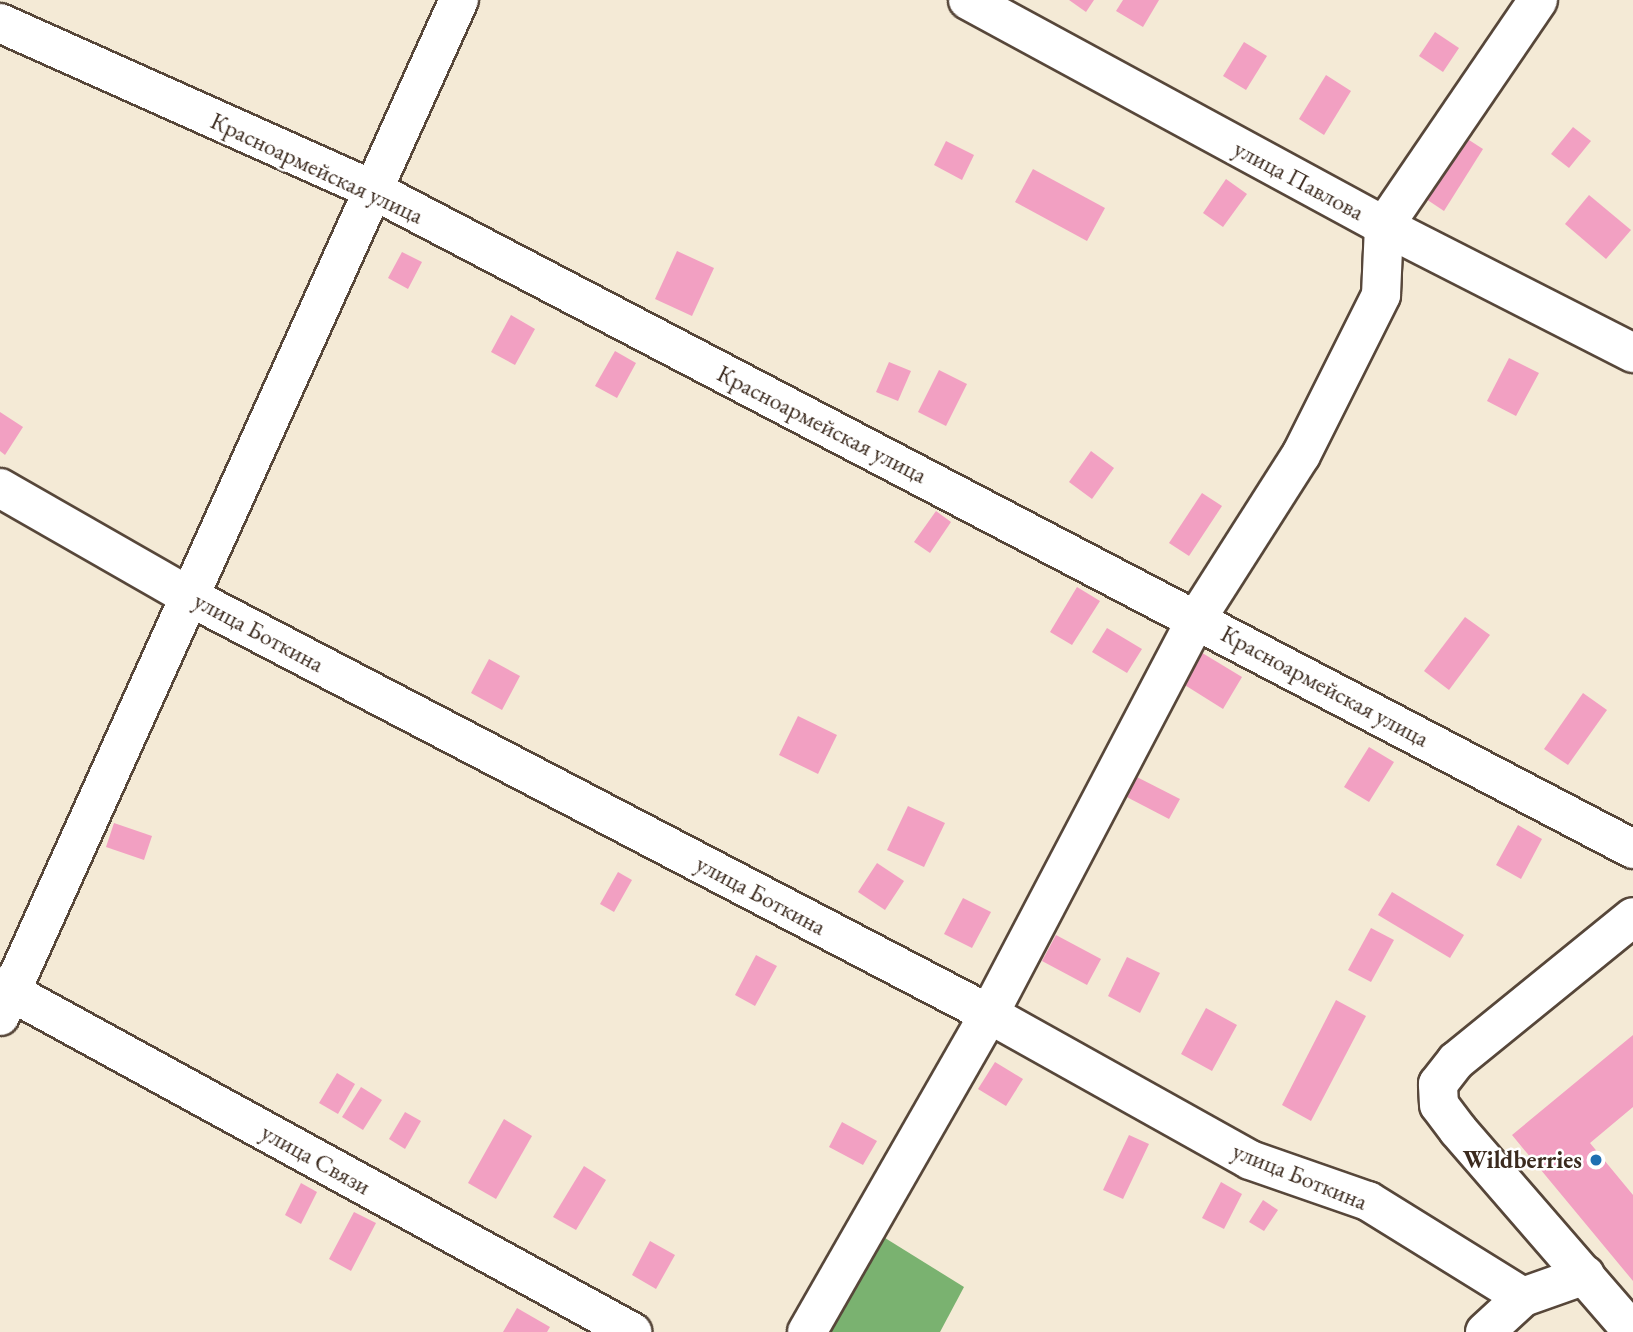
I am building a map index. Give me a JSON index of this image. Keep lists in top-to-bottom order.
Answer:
{
  "streets": {
    "street": [
      "Красноармейская улица",
      "улица Павлова",
      "улица Боткина",
      "улица Связи"
    ]
  },
  "places": ["Wildberries"]
}
